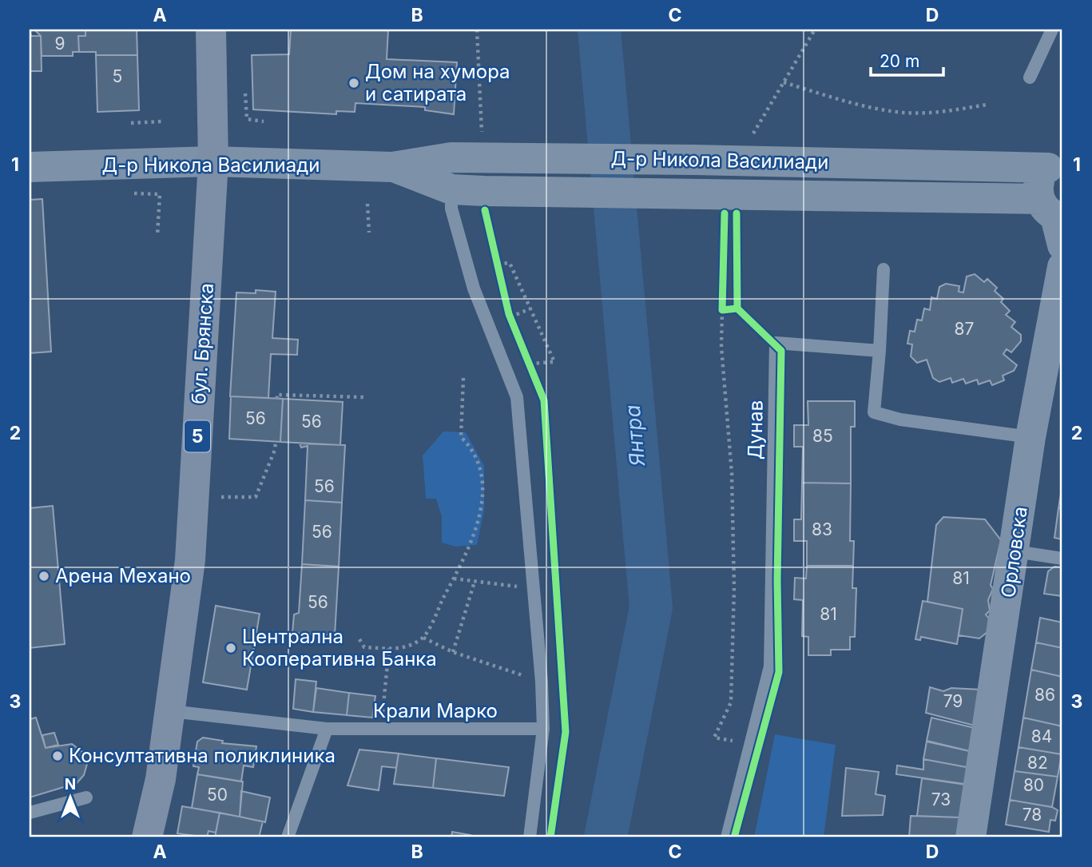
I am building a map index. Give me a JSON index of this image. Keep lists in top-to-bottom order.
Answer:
{
  "streets": {
    "main road": ["бул. Брянска", "5"],
    "street": ["Д-р Никола Василиади", "Орловска"],
    "lane": ["Дунав", "Крали Марко"]
  },
  "crossings": [
    ["Д-р Никола Василиади", "бул. Брянска"],
    ["бул. Брянска", "5"],
    ["бул. Брянска", "Крали Марко"]
  ],
  "water": ["Янтра"],
  "places": [
    "Дом на хумора и сатирата",
    "Арена Механо",
    "Централна Кооперативна Банка",
    "Консултативна поликлиника"
  ],
  "house_numbers": [
    "9",
    "5",
    "87",
    "56",
    "56",
    "85",
    "56",
    "83",
    "56",
    "81",
    "56",
    "81",
    "86",
    "79",
    "84",
    "82",
    "80",
    "50",
    "73",
    "78"
  ],
  "scale_bar": "20 m",
  "north": "top",
  "grid": {
    "columns": [
      "A",
      "B",
      "C",
      "D"
    ],
    "rows": ["1", "2", "3"]
  }
}
